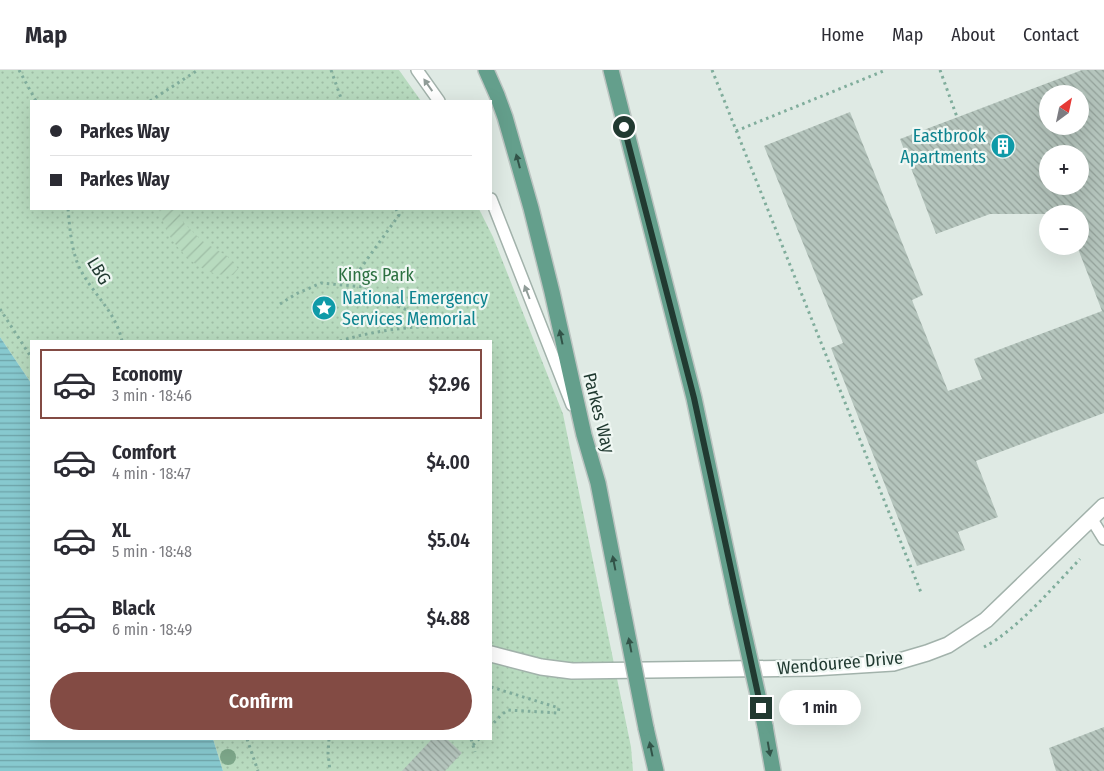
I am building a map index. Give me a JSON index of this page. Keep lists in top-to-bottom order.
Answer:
{
  "streets": {
    "main road": ["Parkes Way"],
    "street": ["Wendouree Drive"],
    "path": ["LBG"]
  },
  "parks": ["Kings Park"],
  "places": {
    "building": ["Eastbrook Apartments"],
    "place": ["National Emergency Services Memorial"]
  },
  "north": "top right",
  "page": {
    "header": "Map",
    "nav": [
      "Home",
      "Map",
      "About",
      "Contact"
    ],
    "map_buttons": ["+", "−"],
    "banner": ["Parkes Way", "Parkes Way"],
    "list": [
      {
        "name": "Economy",
        "note": "3 min · 18:46",
        "value": "$2.96"
      },
      {
        "name": "Comfort",
        "note": "4 min · 18:47",
        "value": "$4.00"
      },
      {
        "name": "XL",
        "note": "5 min · 18:48",
        "value": "$5.04"
      },
      {
        "name": "Black",
        "note": "6 min · 18:49",
        "value": "$4.88"
      }
    ],
    "buttons": "Confirm",
    "bubble": "1 min"
  }
}
